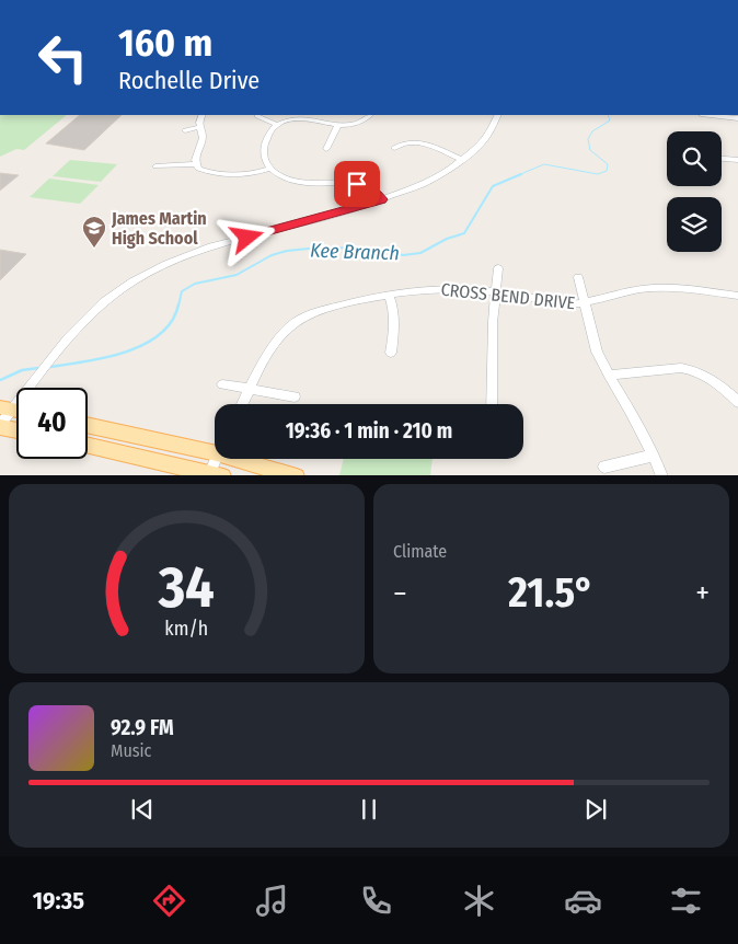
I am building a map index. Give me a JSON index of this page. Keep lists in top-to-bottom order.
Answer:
{
  "streets": {
    "street": ["CROSS BEND DRIVE"]
  },
  "water": ["Kee Branch"],
  "places": {
    "school or university": ["James Martin High School"]
  },
  "page": {
    "turn": ["160 m", "Rochelle Drive"],
    "limit": "40",
    "trip": "19:36 · 1 min · 210 m",
    "tile": "Climate",
    "heat": ["−", "21.5°", "+"],
    "song": ["92.9 FM", "Music"],
    "tabs": "19:35",
    "gauge": ["34", "km/h"]
  }
}
